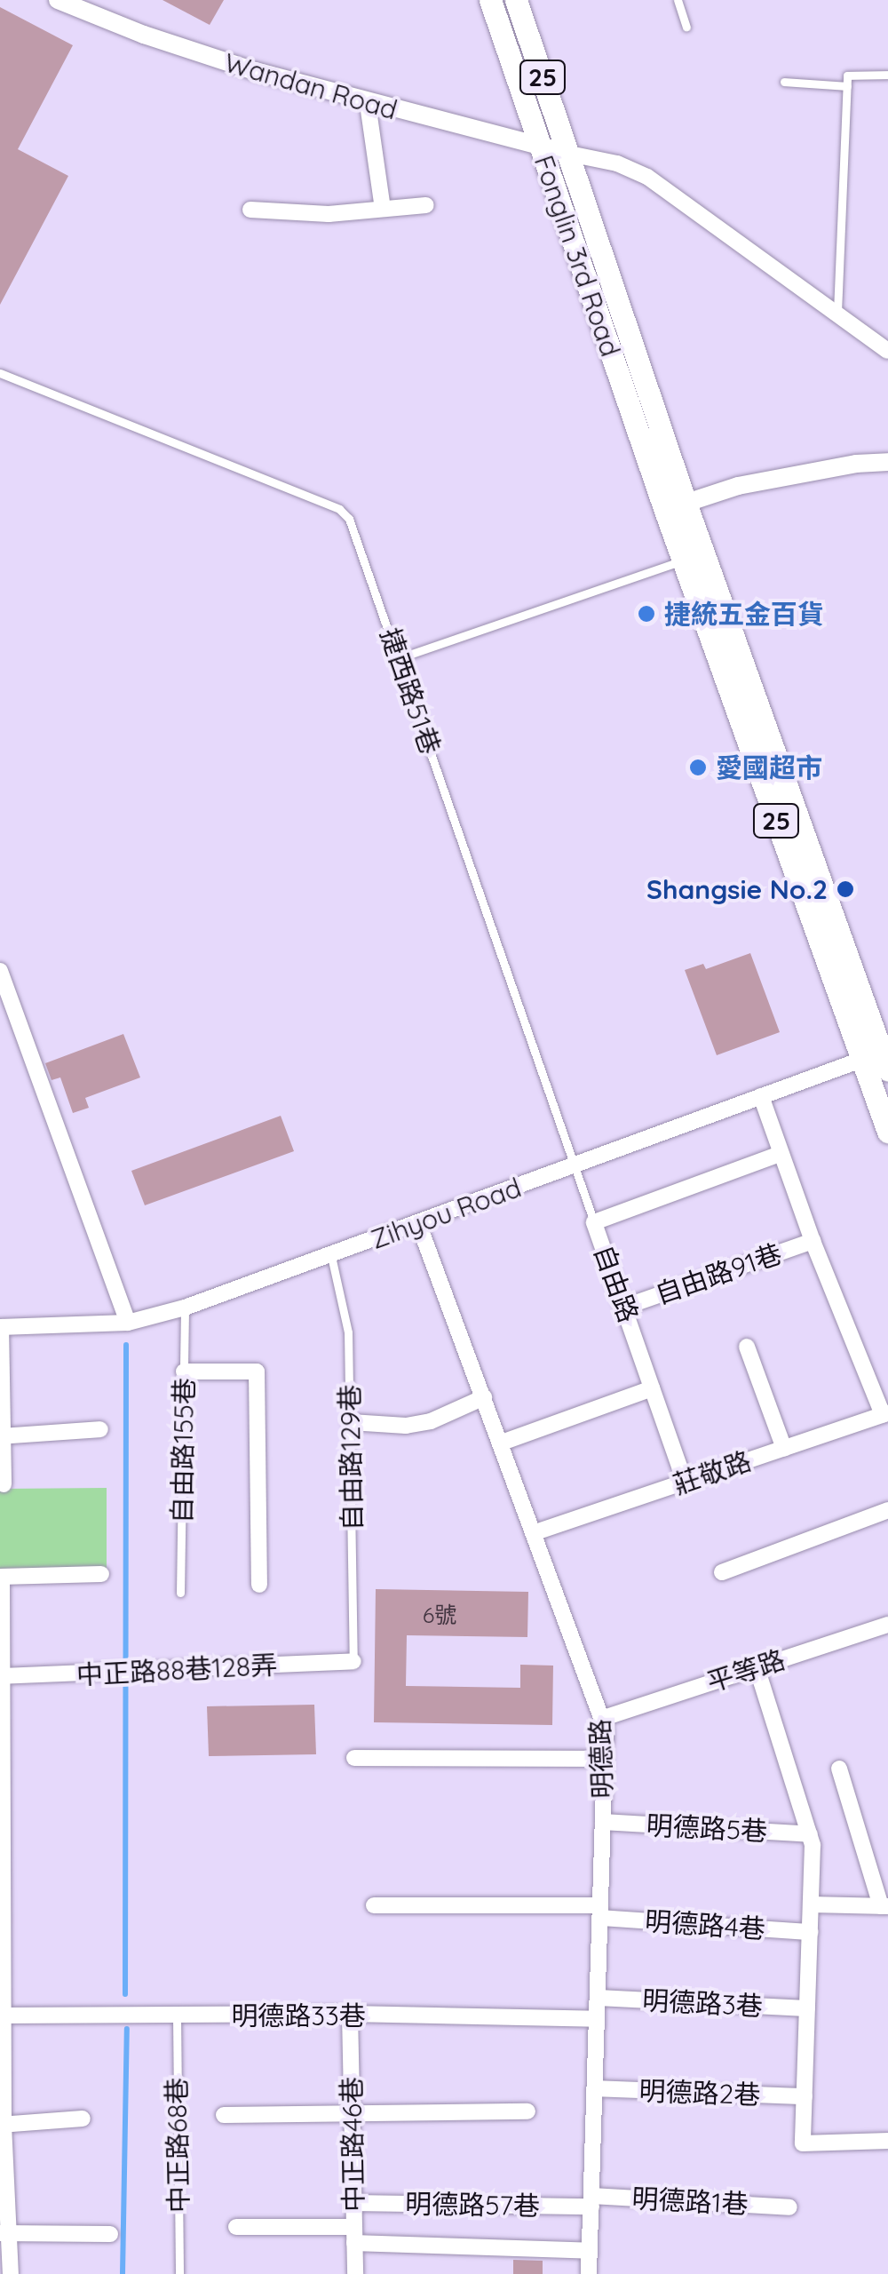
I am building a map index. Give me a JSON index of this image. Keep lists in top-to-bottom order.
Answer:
{
  "streets": {
    "main road": ["25", "Fonglin 3rd Road"],
    "street": [
      "Wandan Road",
      "Zihyou Road",
      "自由路91巷",
      "自由路",
      "莊敬路",
      "中正路88巷128弄",
      "平等路",
      "明德路",
      "明德路5巷",
      "明德路4巷",
      "明德路3巷",
      "明德路33巷",
      "明德路2巷",
      "中正路46巷",
      "明德路1巷",
      "明德路57巷"
    ],
    "lane": [
      "捷西路51巷",
      "自由路155巷",
      "自由路129巷",
      "中正路68巷"
    ]
  },
  "crossings": [
    ["25", "Fonglin 3rd Road"],
    ["25", "Zihyou Road"],
    ["Wandan Road", "Fonglin 3rd Road"],
    ["捷西路51巷", "Zihyou Road"],
    ["捷西路51巷", "自由路"],
    ["Zihyou Road", "自由路155巷"],
    ["Zihyou Road", "自由路129巷"],
    ["Zihyou Road", "明德路"],
    ["自由路91巷", "自由路"],
    ["自由路", "莊敬路"],
    ["自由路129巷", "中正路88巷128弄"],
    ["莊敬路", "明德路"],
    ["平等路", "明德路"],
    ["明德路", "明德路5巷"],
    ["明德路", "明德路4巷"],
    ["明德路", "明德路3巷"],
    ["明德路", "明德路33巷"],
    ["明德路", "明德路2巷"],
    ["明德路", "明德路1巷"],
    ["明德路", "明德路57巷"],
    ["明德路33巷", "中正路46巷"],
    ["明德路33巷", "中正路68巷"],
    ["中正路46巷", "明德路57巷"],
    ["明德路1巷", "明德路57巷"]
  ],
  "places": ["捷統五金百貨", "愛國超市", "Shangsie No.2"],
  "house_numbers": ["6號"]
}
